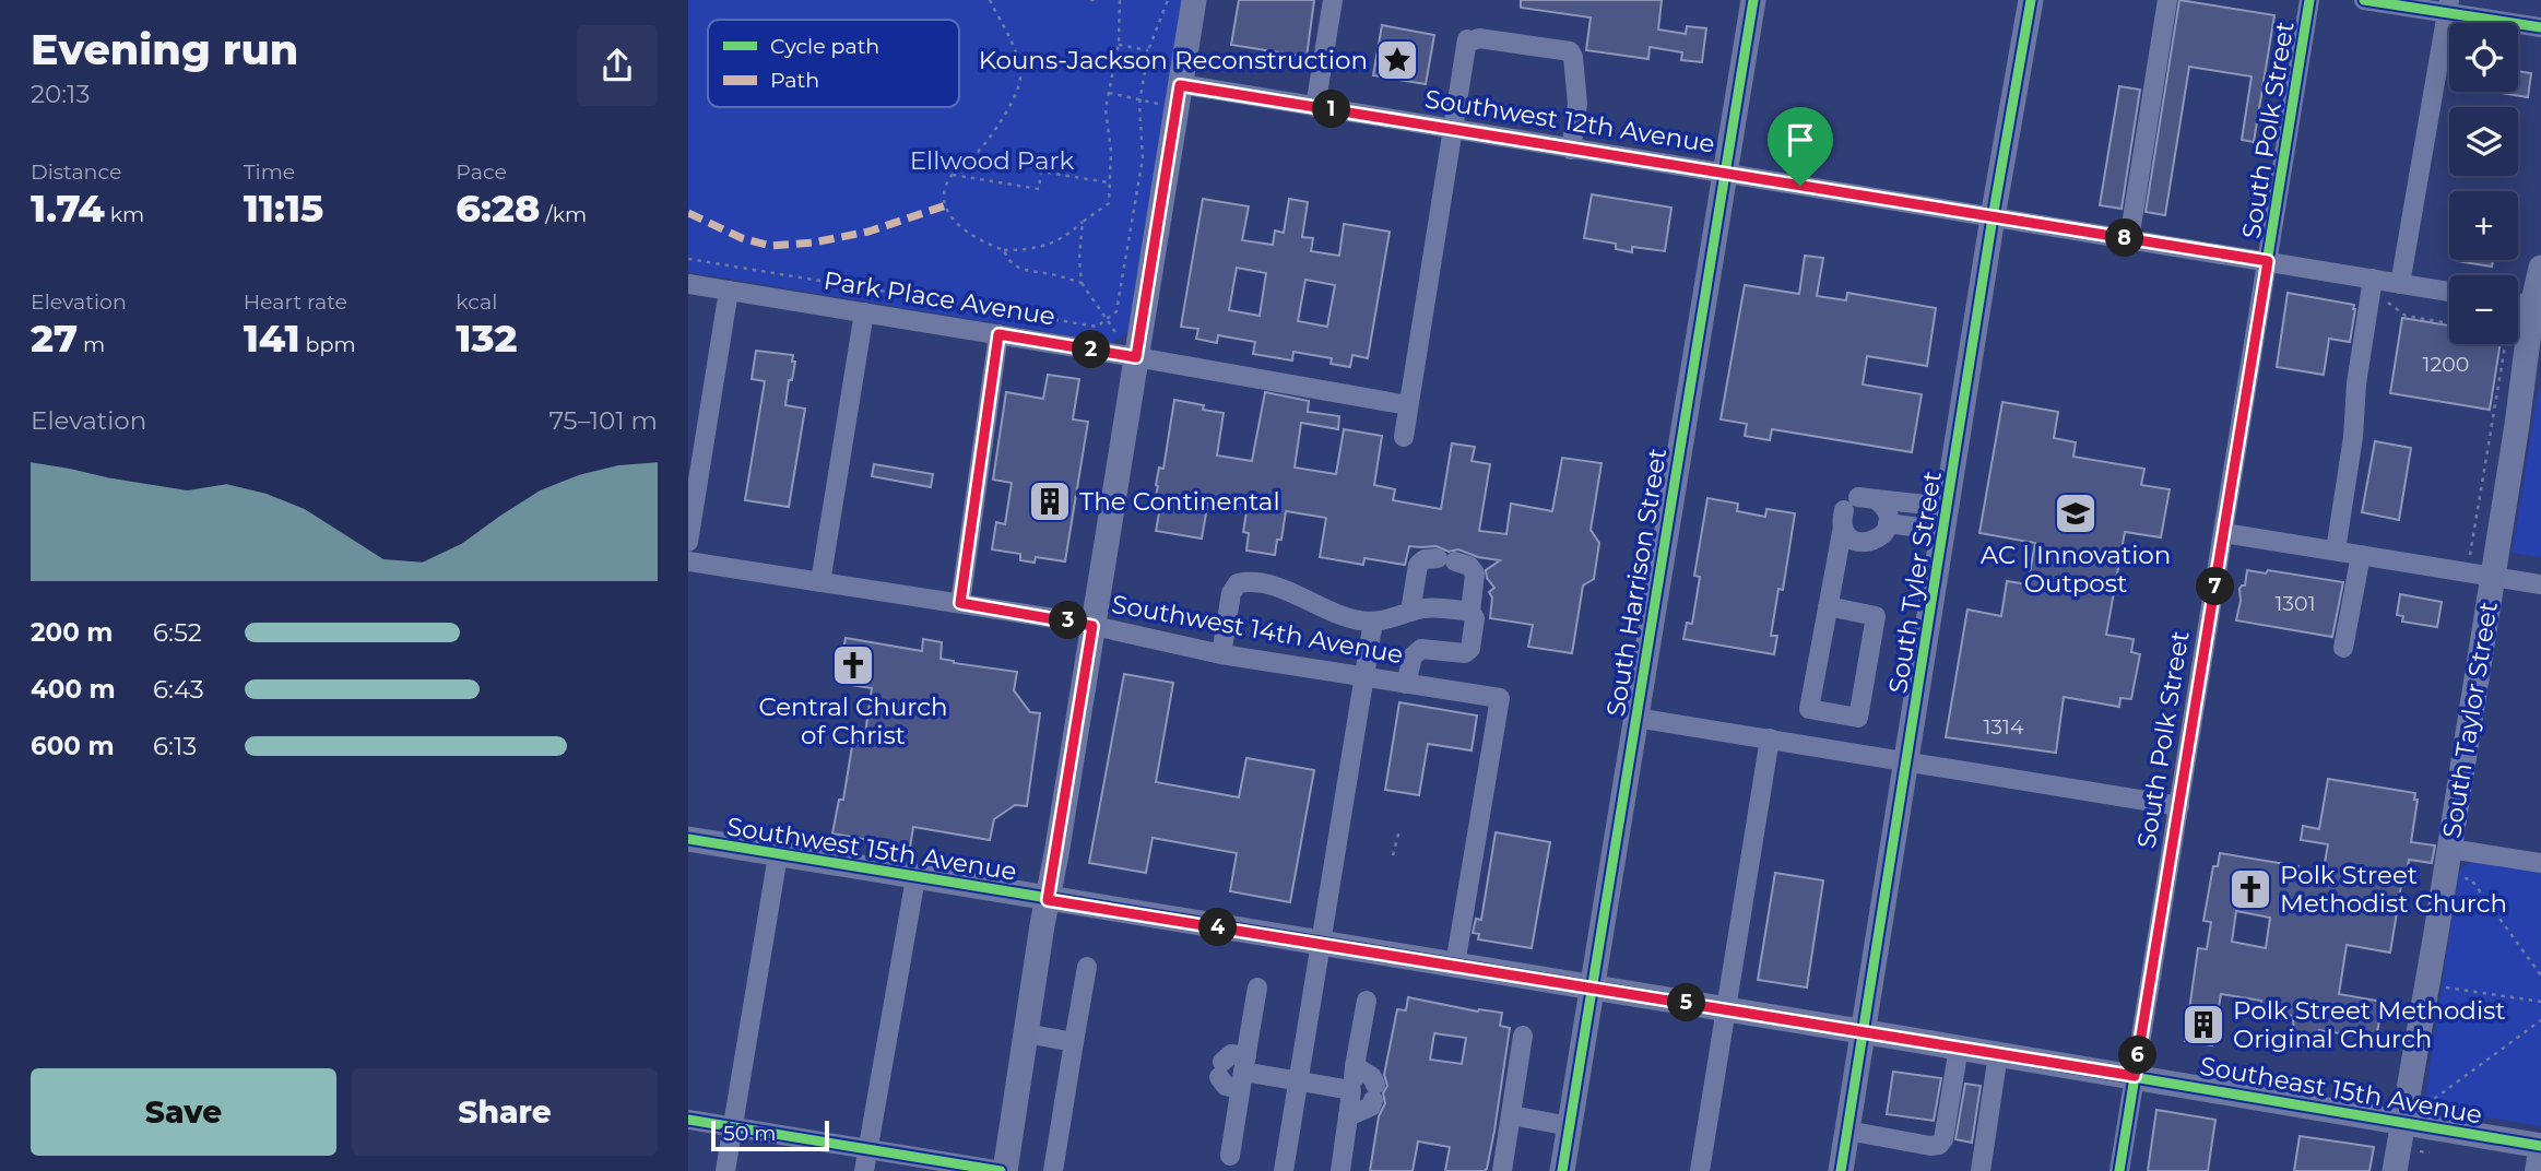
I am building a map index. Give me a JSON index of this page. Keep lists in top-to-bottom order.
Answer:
{
  "streets": {
    "main road": [
      "South Harrison Street",
      "South Tyler Street",
      "South Taylor Street",
      "Southwest 15th Avenue",
      "Southeast 15th Avenue"
    ],
    "street": [
      "Southwest 12th Avenue",
      "South Polk Street",
      "Park Place Avenue",
      "Southwest 14th Avenue"
    ]
  },
  "crossings": [
    ["Southwest 12th Avenue", "South Polk Street"],
    ["Southwest 12th Avenue", "South Harrison Street"],
    ["Southwest 12th Avenue", "South Tyler Street"],
    ["South Polk Street", "Southwest 15th Avenue"],
    ["South Polk Street", "Southeast 15th Avenue"],
    ["South Harrison Street", "Southwest 15th Avenue"],
    ["South Tyler Street", "Southwest 15th Avenue"],
    ["Southwest 14th Avenue", "Southwest 15th Avenue"],
    ["South Taylor Street", "Southeast 15th Avenue"],
    ["Southwest 15th Avenue", "Southeast 15th Avenue"]
  ],
  "parks": ["Ellwood Park"],
  "places": {
    "place": ["Kouns-Jackson Reconstruction"],
    "building": ["The Continental", "Polk Street Methodist Original Church"],
    "school or university": ["AC | Innovation Outpost"],
    "church": ["Central Church of Christ", "Polk Street Methodist Church"]
  },
  "house_numbers": ["1200", "1301", "1314"],
  "legend": ["Cycle path", "Path"],
  "scale_bar": "50 m",
  "page": {
    "heading": ["Evening run", "20:13"],
    "map_buttons": ["+", "−"],
    "pins": [
      "1",
      "8",
      "2",
      "7",
      "3",
      "4",
      "5",
      "6"
    ],
    "stats": [
      ["Distance", "1.74 km"],
      ["Time", "11:15"],
      ["Pace", "6:28 /km"],
      ["Elevation", "27 m"],
      ["Heart rate", "141 bpm"],
      ["kcal", "132"]
    ],
    "chart": ["Elevation", "75–101 m"],
    "list": [
      {
        "name": "200 m",
        "note": "6:52"
      },
      {
        "name": "400 m",
        "note": "6:43"
      },
      {
        "name": "600 m",
        "note": "6:13"
      }
    ],
    "buttons": ["Save", "Share"],
    "scale": "50 m"
  }
}
